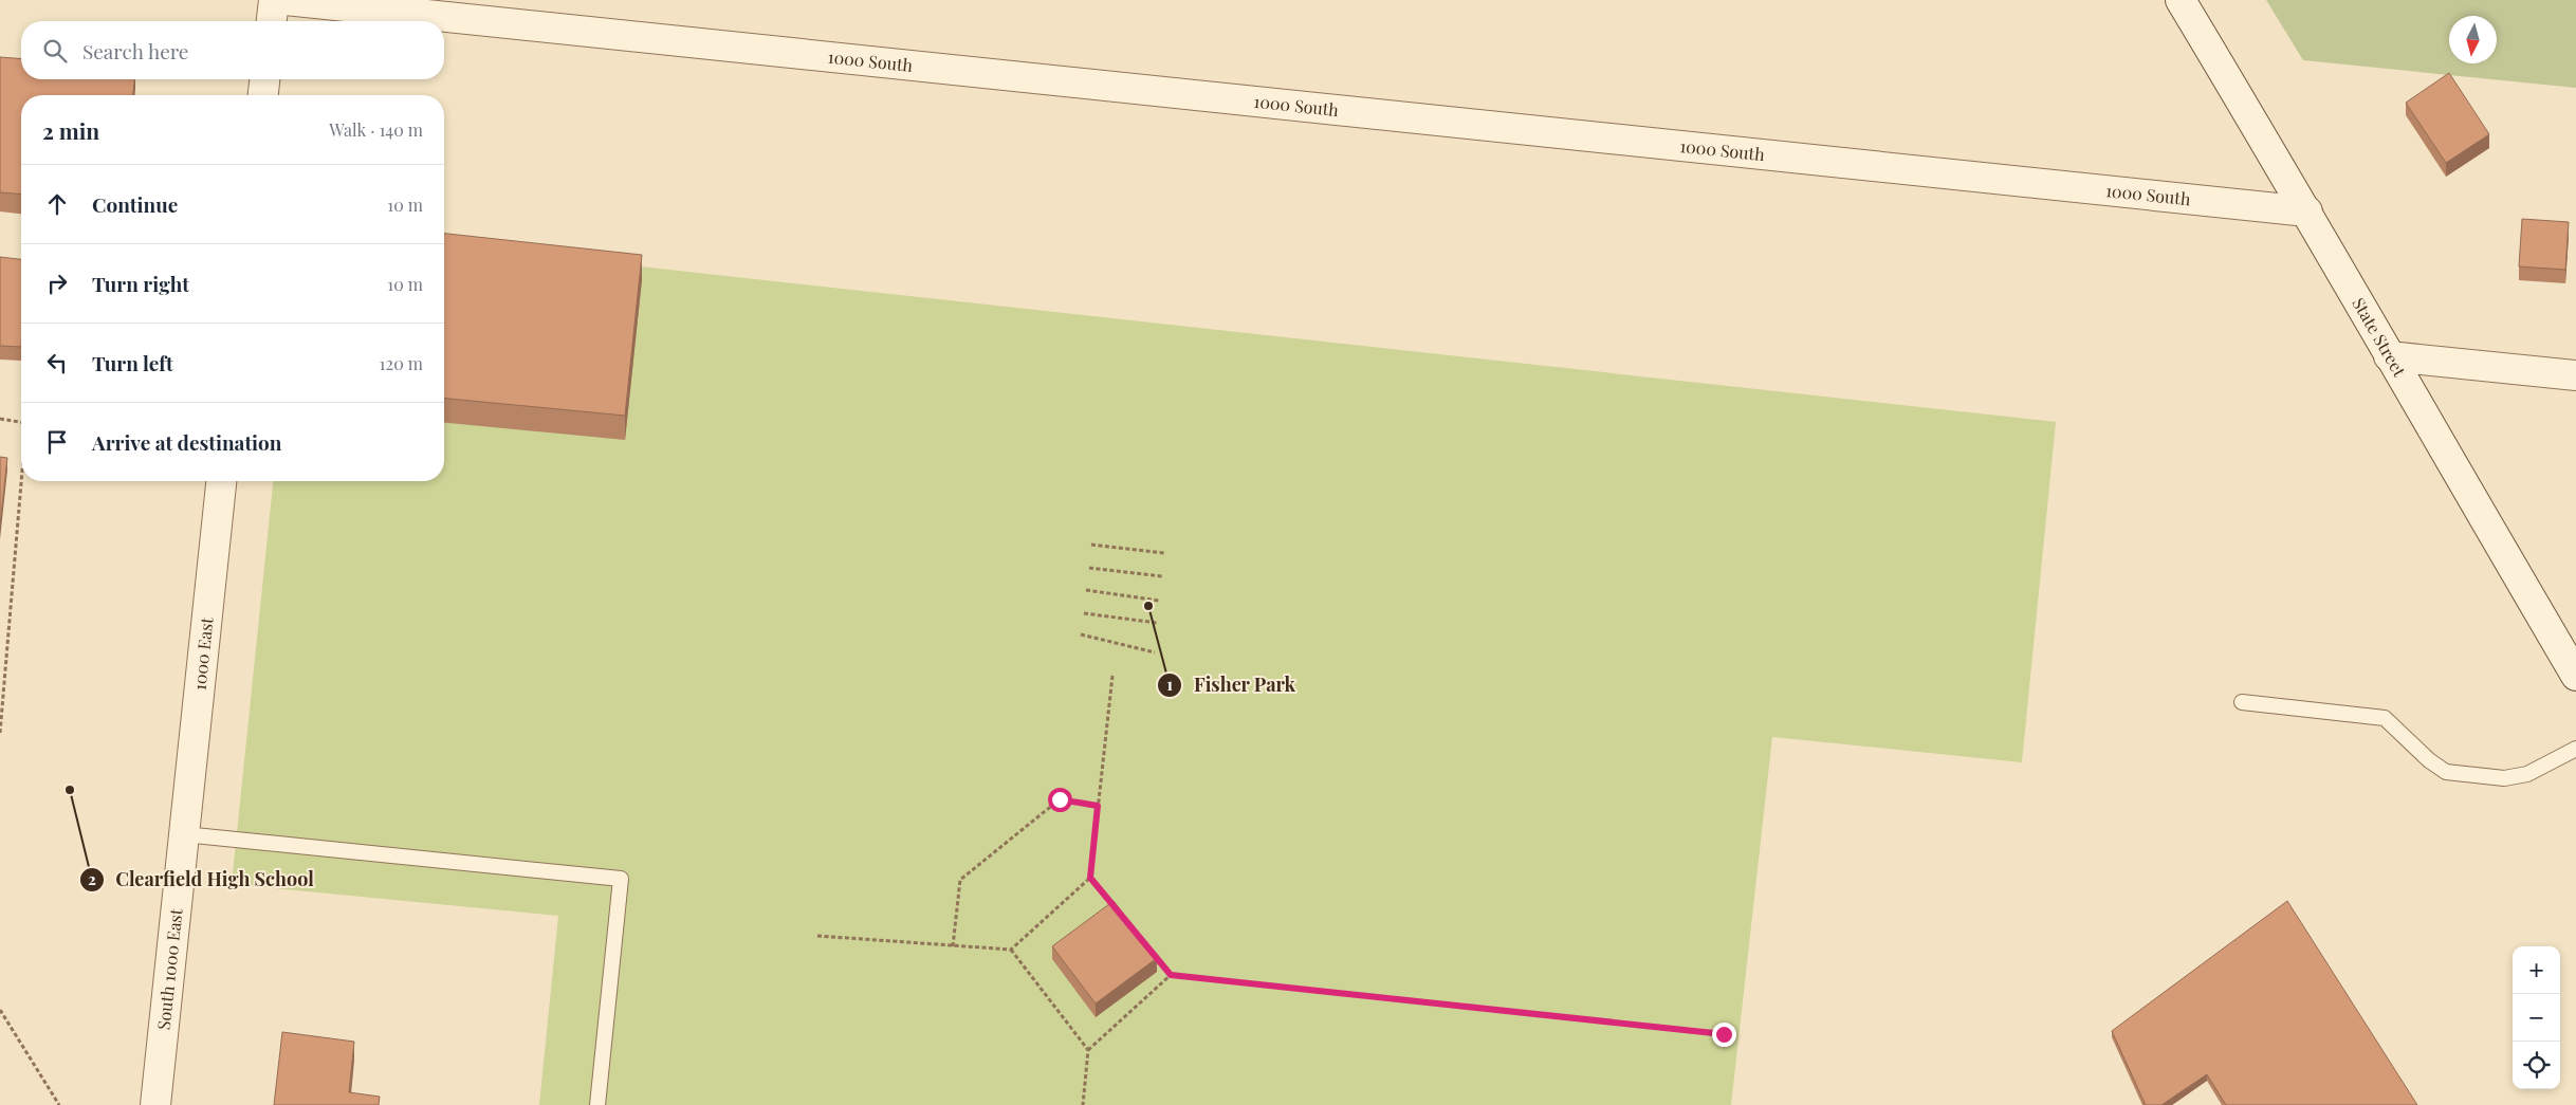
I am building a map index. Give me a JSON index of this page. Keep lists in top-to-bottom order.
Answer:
{
  "streets": {
    "street": [
      "1000 South",
      "State Street",
      "1000 East",
      "South 1000 East"
    ]
  },
  "crossings": [
    ["1000 South", "State Street"],
    ["1000 East", "South 1000 East"]
  ],
  "places": ["Fisher Park", "Clearfield High School"],
  "north": "bottom",
  "page": {
    "search": "Search here",
    "heading": ["2 min", "Walk · 140 m"],
    "list": [
      ["Continue", "10 m"],
      ["Turn right", "10 m"],
      ["Turn left", "120 m"],
      "Arrive at destination"
    ],
    "map_buttons": ["+", "−"]
  }
}
